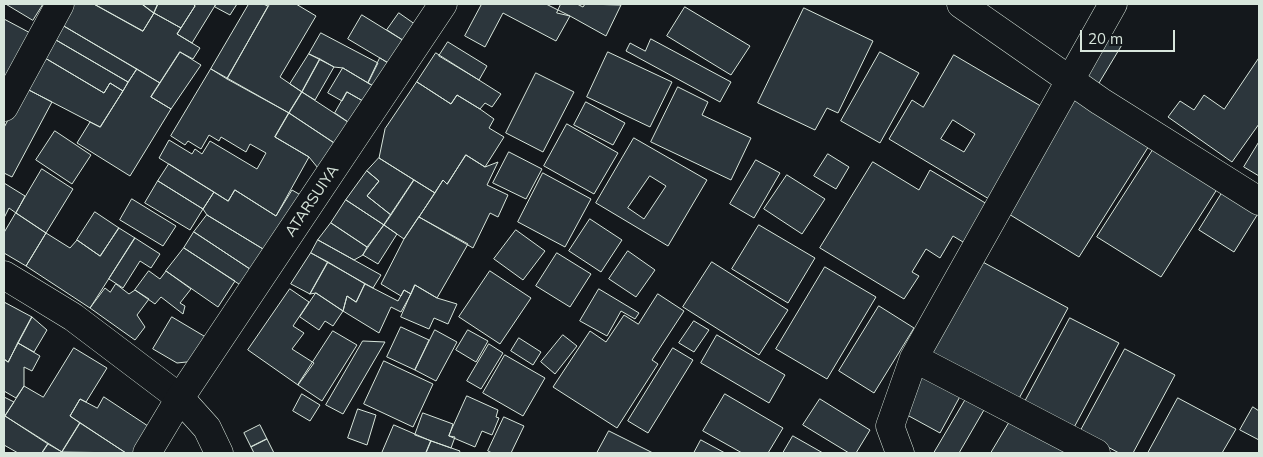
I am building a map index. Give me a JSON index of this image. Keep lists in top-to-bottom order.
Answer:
{
  "streets": {
    "street": ["ATARSUIYA"]
  },
  "scale_bar": "20 m"
}
